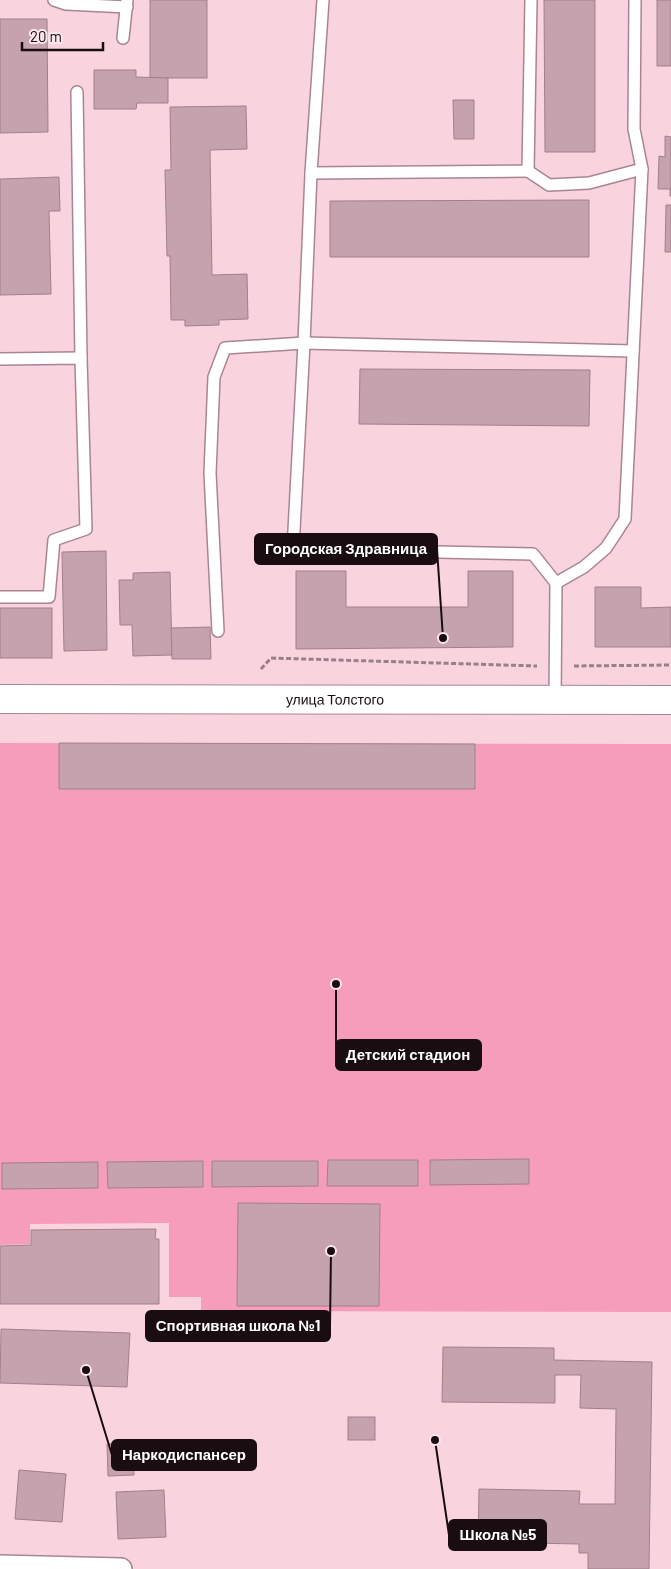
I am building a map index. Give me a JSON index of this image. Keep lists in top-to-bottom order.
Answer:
{
  "streets": {
    "street": ["улица Толстого"]
  },
  "places": [
    "Городская Здравница",
    "Детский стадион",
    "Спортивная школа №1",
    "Наркодиспансер",
    "Школа №5"
  ],
  "scale_bar": "20 m"
}
